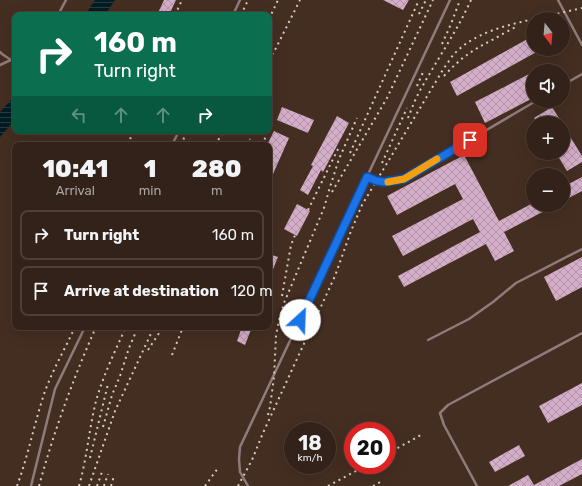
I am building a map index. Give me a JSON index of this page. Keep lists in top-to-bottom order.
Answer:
{
  "north": "bottom",
  "page": {
    "map_buttons": ["+", "−"],
    "turn": ["160 m", "Turn right"],
    "eta": [
      "10:41",
      "Arrival",
      "1",
      "min",
      "280",
      "m"
    ],
    "list": [
      {
        "name": "Turn right",
        "value": "160 m"
      },
      {
        "name": "Arrive at destination",
        "value": "120 m"
      }
    ],
    "speed": "18 km/h",
    "limit": "20"
  }
}
